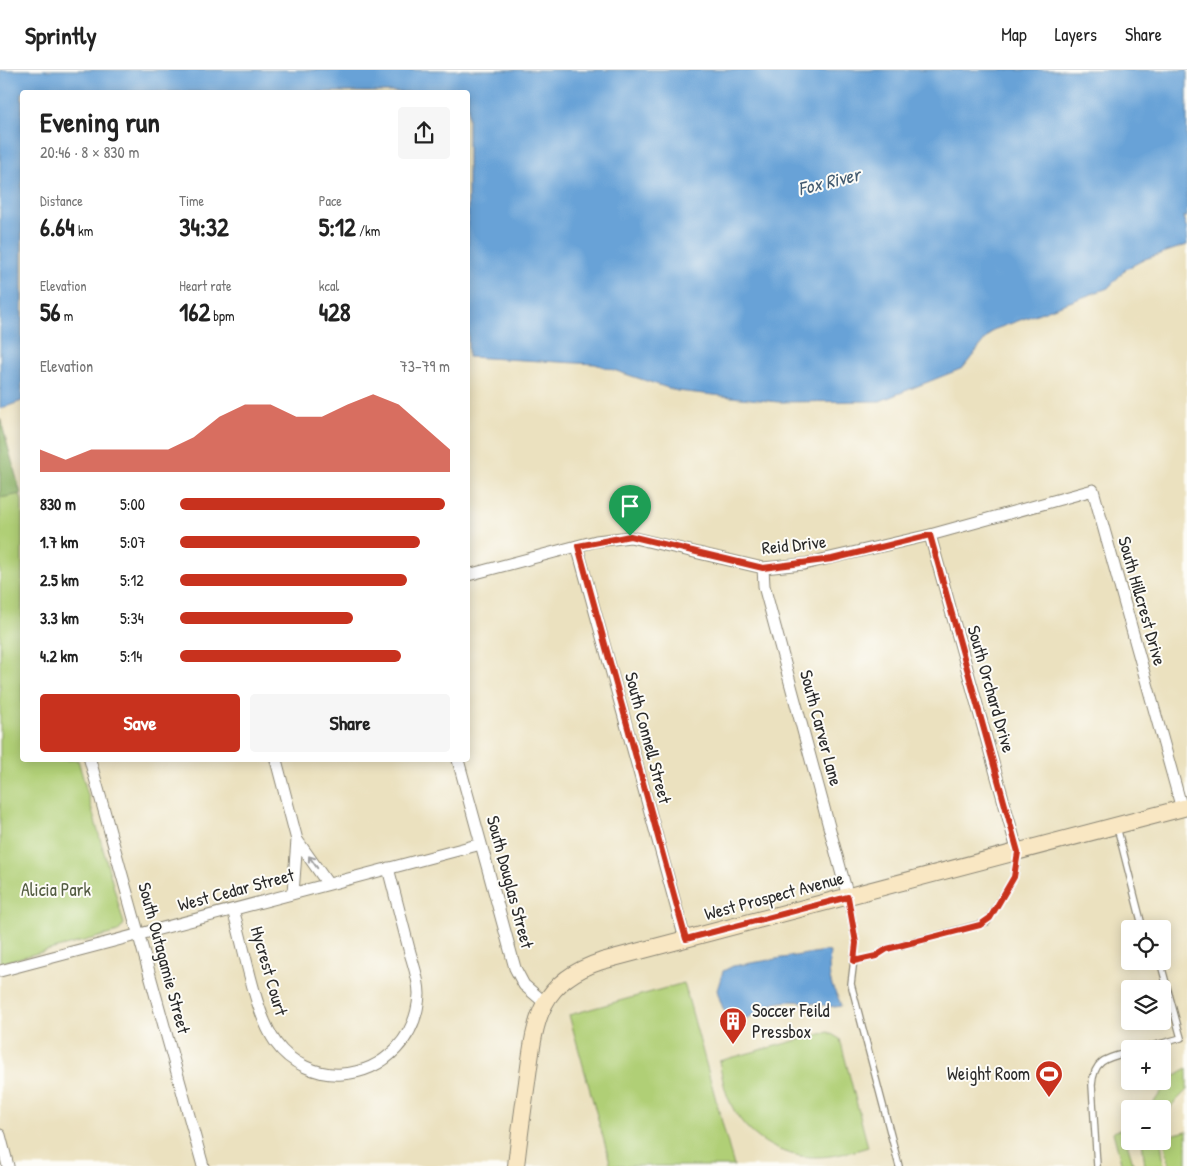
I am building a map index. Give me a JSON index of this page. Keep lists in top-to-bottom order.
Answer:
{
  "streets": {
    "main road": ["West Prospect Avenue"],
    "street": [
      "Reid Drive",
      "South Hillcrest Drive",
      "South Orchard Drive",
      "South Carver Lane",
      "South Connell Street",
      "South Douglas Street",
      "West Cedar Street",
      "South Outagamie Street",
      "Hycrest Court"
    ]
  },
  "crossings": [
    ["Reid Drive", "South Hillcrest Drive"],
    ["Reid Drive", "South Orchard Drive"],
    ["Reid Drive", "South Carver Lane"],
    ["Reid Drive", "South Connell Street"],
    ["South Hillcrest Drive", "West Prospect Avenue"],
    ["South Orchard Drive", "West Prospect Avenue"],
    ["South Carver Lane", "West Prospect Avenue"],
    ["South Connell Street", "West Prospect Avenue"],
    ["South Douglas Street", "West Cedar Street"],
    ["South Douglas Street", "West Prospect Avenue"],
    ["West Cedar Street", "South Outagamie Street"],
    ["West Cedar Street", "Hycrest Court"]
  ],
  "water": ["Fox River"],
  "parks": ["Alicia Park"],
  "places": {
    "building": ["Soccer Feild Pressbox"],
    "sports": ["Weight Room"]
  },
  "page": {
    "header": "Sprintly",
    "nav": ["Map", "Layers", "Share"],
    "heading": ["Evening run", "20:46 · 8 × 830 m"],
    "stats": [
      ["Distance", "6.64 km"],
      ["Time", "34:32"],
      ["Pace", "5:12 /km"],
      ["Elevation", "56 m"],
      ["Heart rate", "162 bpm"],
      ["kcal", "428"]
    ],
    "chart": ["Elevation", "73–79 m"],
    "list": [
      {
        "name": "830 m",
        "note": "5:00"
      },
      {
        "name": "1.7 km",
        "note": "5:07"
      },
      {
        "name": "2.5 km",
        "note": "5:12"
      },
      {
        "name": "3.3 km",
        "note": "5:34"
      },
      {
        "name": "4.2 km",
        "note": "5:14"
      }
    ],
    "buttons": ["Save", "Share"],
    "map_buttons": ["+", "−"]
  }
}
